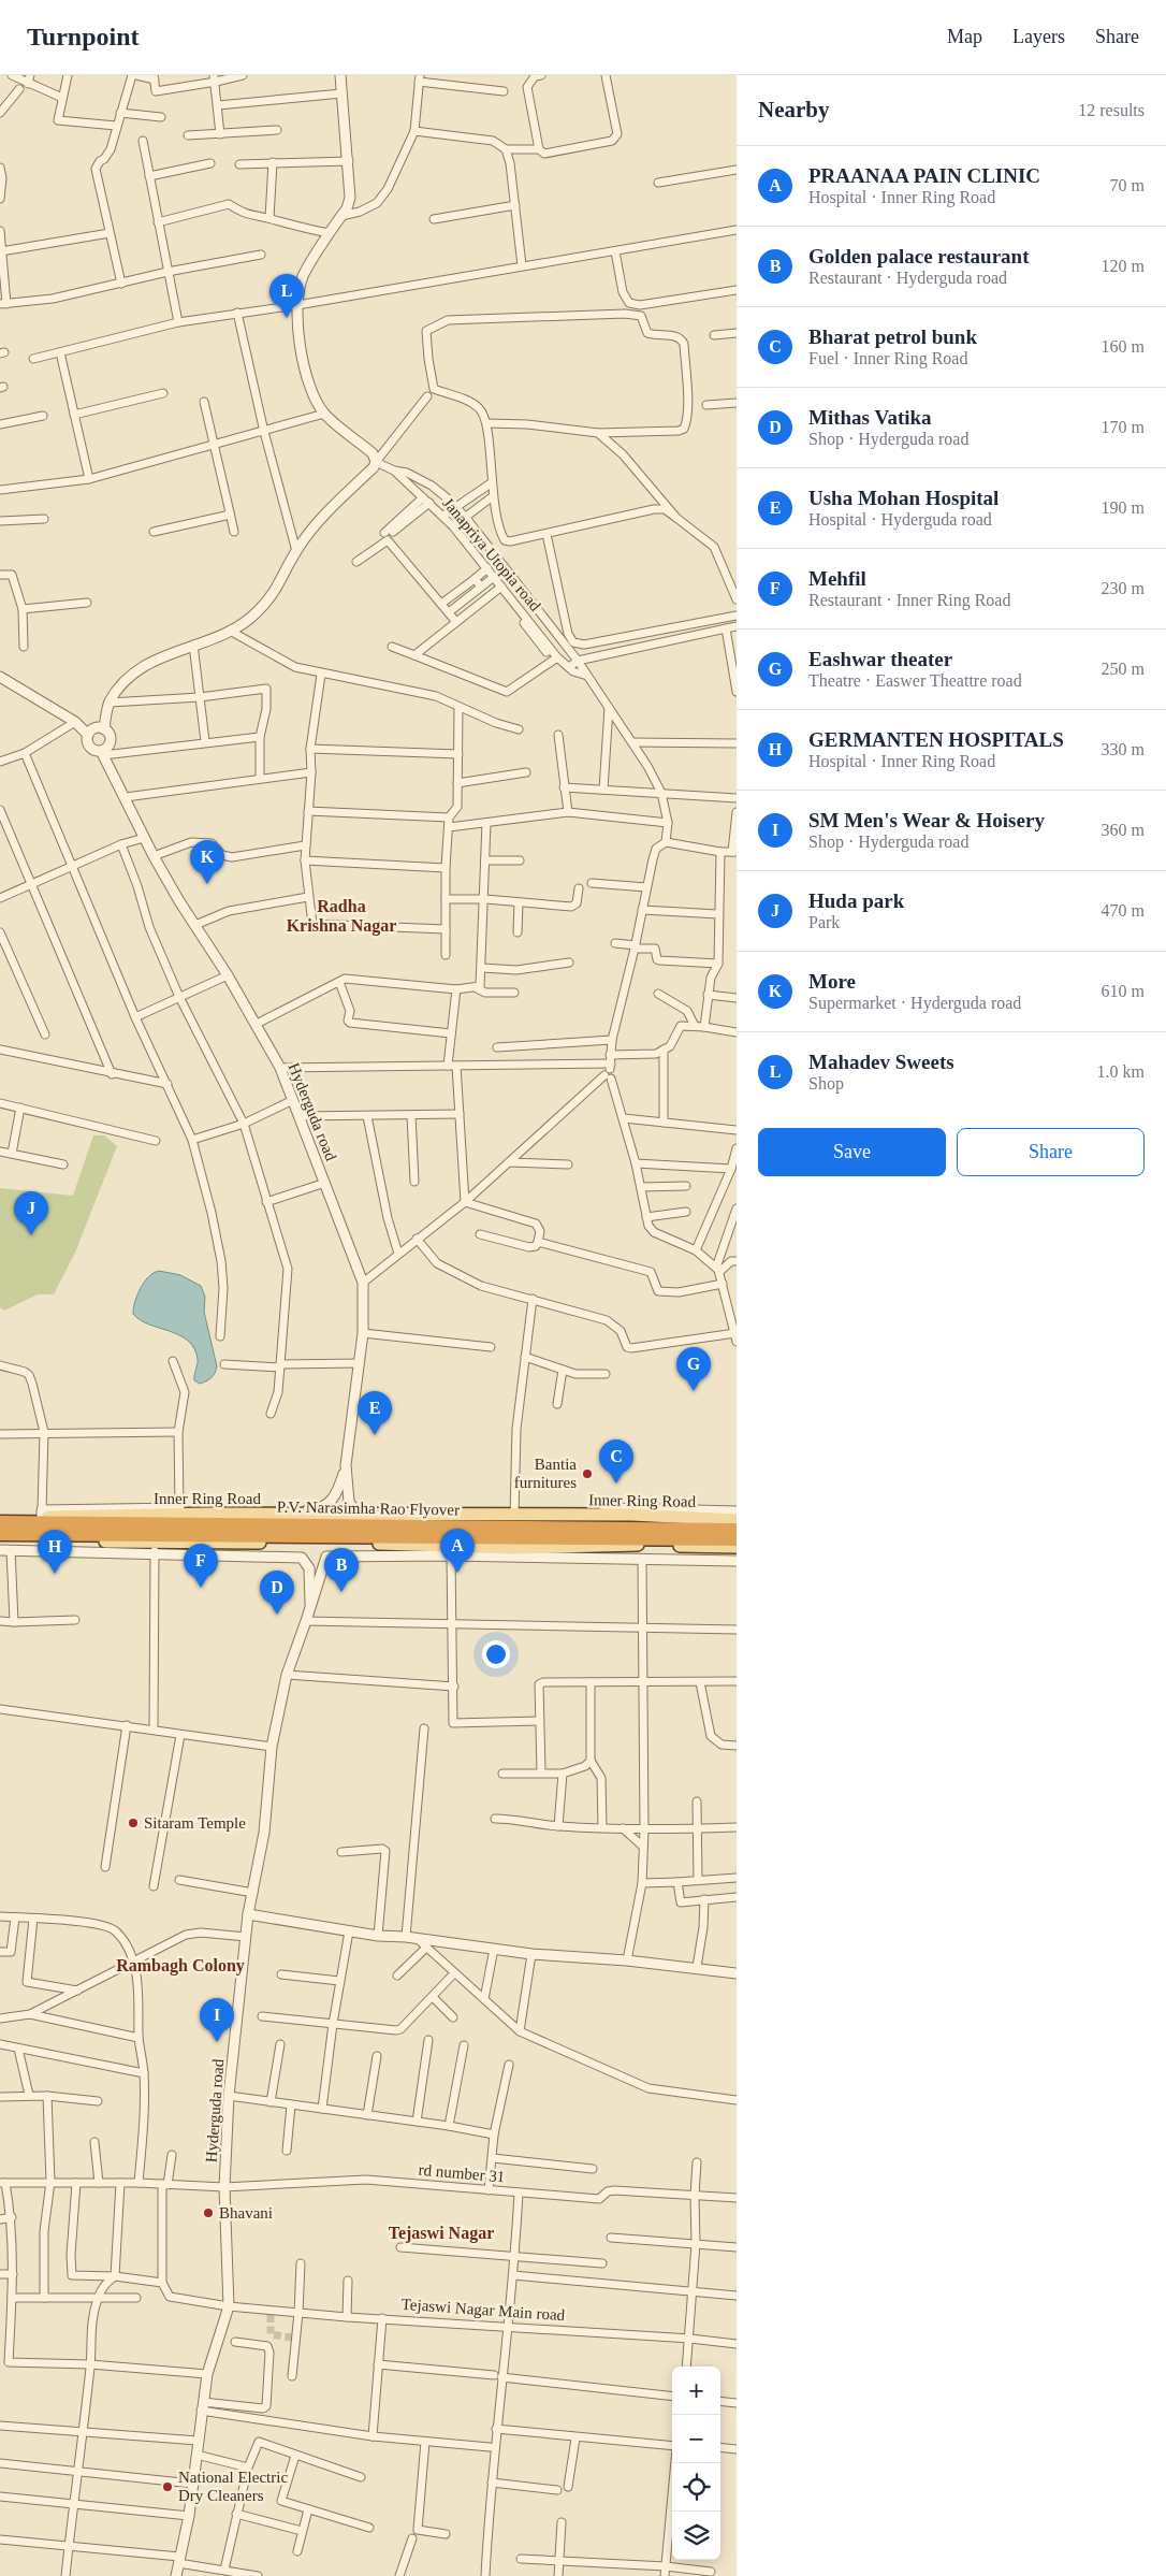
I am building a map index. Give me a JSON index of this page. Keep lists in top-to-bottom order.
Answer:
{
  "streets": {
    "highway": ["P.V. Narasimha Rao Flyover"],
    "main road": ["Inner Ring Road"],
    "street": [
      "Janapriya Utopia road",
      "Hyderguda road",
      "rd number 31",
      "Tejaswi Nagar Main road"
    ]
  },
  "crossings": [
    ["Hyderguda road", "Inner Ring Road"],
    ["Hyderguda road", "rd number 31"],
    ["Hyderguda road", "Tejaswi Nagar Main road"],
    ["Inner Ring Road", "P.V. Narasimha Rao Flyover"]
  ],
  "districts": ["Radha Krishna Nagar", "Rambagh Colony", "Tejaswi Nagar"],
  "places": [
    "Bantia furnitures",
    "Sitaram Temple",
    "Bhavani",
    "National Electric Dry Cleaners"
  ],
  "page": {
    "header": "Turnpoint",
    "nav": ["Map", "Layers", "Share"],
    "heading": ["Nearby", "12 results"],
    "list": [
      {
        "mark": "A",
        "name": "PRAANAA PAIN CLINIC",
        "note": "Hospital · Inner Ring Road",
        "value": "70 m"
      },
      {
        "mark": "B",
        "name": "Golden palace restaurant",
        "note": "Restaurant · Hyderguda road",
        "value": "120 m"
      },
      {
        "mark": "C",
        "name": "Bharat petrol bunk",
        "note": "Fuel · Inner Ring Road",
        "value": "160 m"
      },
      {
        "mark": "D",
        "name": "Mithas Vatika",
        "note": "Shop · Hyderguda road",
        "value": "170 m"
      },
      {
        "mark": "E",
        "name": "Usha Mohan Hospital",
        "note": "Hospital · Hyderguda road",
        "value": "190 m"
      },
      {
        "mark": "F",
        "name": "Mehfil",
        "note": "Restaurant · Inner Ring Road",
        "value": "230 m"
      },
      {
        "mark": "G",
        "name": "Eashwar theater",
        "note": "Theatre · Easwer Theattre road",
        "value": "250 m"
      },
      {
        "mark": "H",
        "name": "GERMANTEN HOSPITALS",
        "note": "Hospital · Inner Ring Road",
        "value": "330 m"
      },
      {
        "mark": "I",
        "name": "SM Men's Wear & Hoisery",
        "note": "Shop · Hyderguda road",
        "value": "360 m"
      },
      {
        "mark": "J",
        "name": "Huda park",
        "note": "Park",
        "value": "470 m"
      },
      {
        "mark": "K",
        "name": "More",
        "note": "Supermarket · Hyderguda road",
        "value": "610 m"
      },
      {
        "mark": "L",
        "name": "Mahadev Sweets",
        "note": "Shop",
        "value": "1.0 km"
      }
    ],
    "pins": [
      "L",
      "K",
      "J",
      "G",
      "E",
      "C",
      "A",
      "H",
      "F",
      "B",
      "D",
      "I"
    ],
    "buttons": ["Save", "Share"],
    "map_buttons": ["+", "−"]
  }
}
